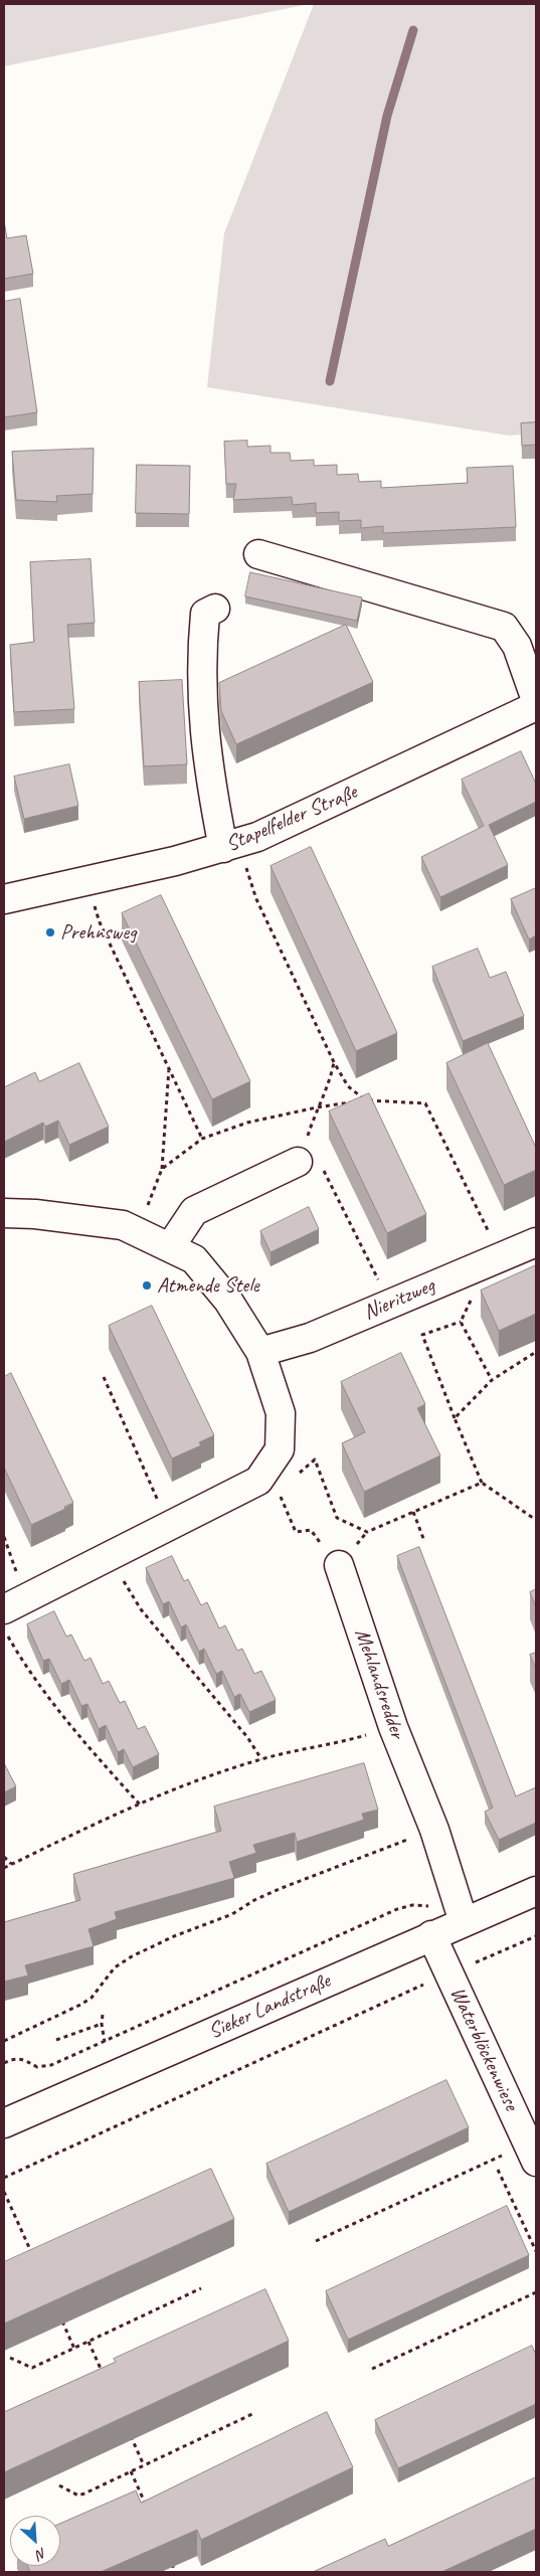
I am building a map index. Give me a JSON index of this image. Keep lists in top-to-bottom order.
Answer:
{
  "streets": {
    "street": [
      "Stapelfelder Straße",
      "Nieritzweg",
      "Mehlandsredder",
      "Sieker Landstraße",
      "Waterblöckenwiese"
    ]
  },
  "crossings": [
    ["Mehlandsredder", "Sieker Landstraße"],
    ["Sieker Landstraße", "Waterblöckenwiese"]
  ],
  "places": ["Prehnsweg", "Atmende Stele"],
  "north": "bottom right"
}
